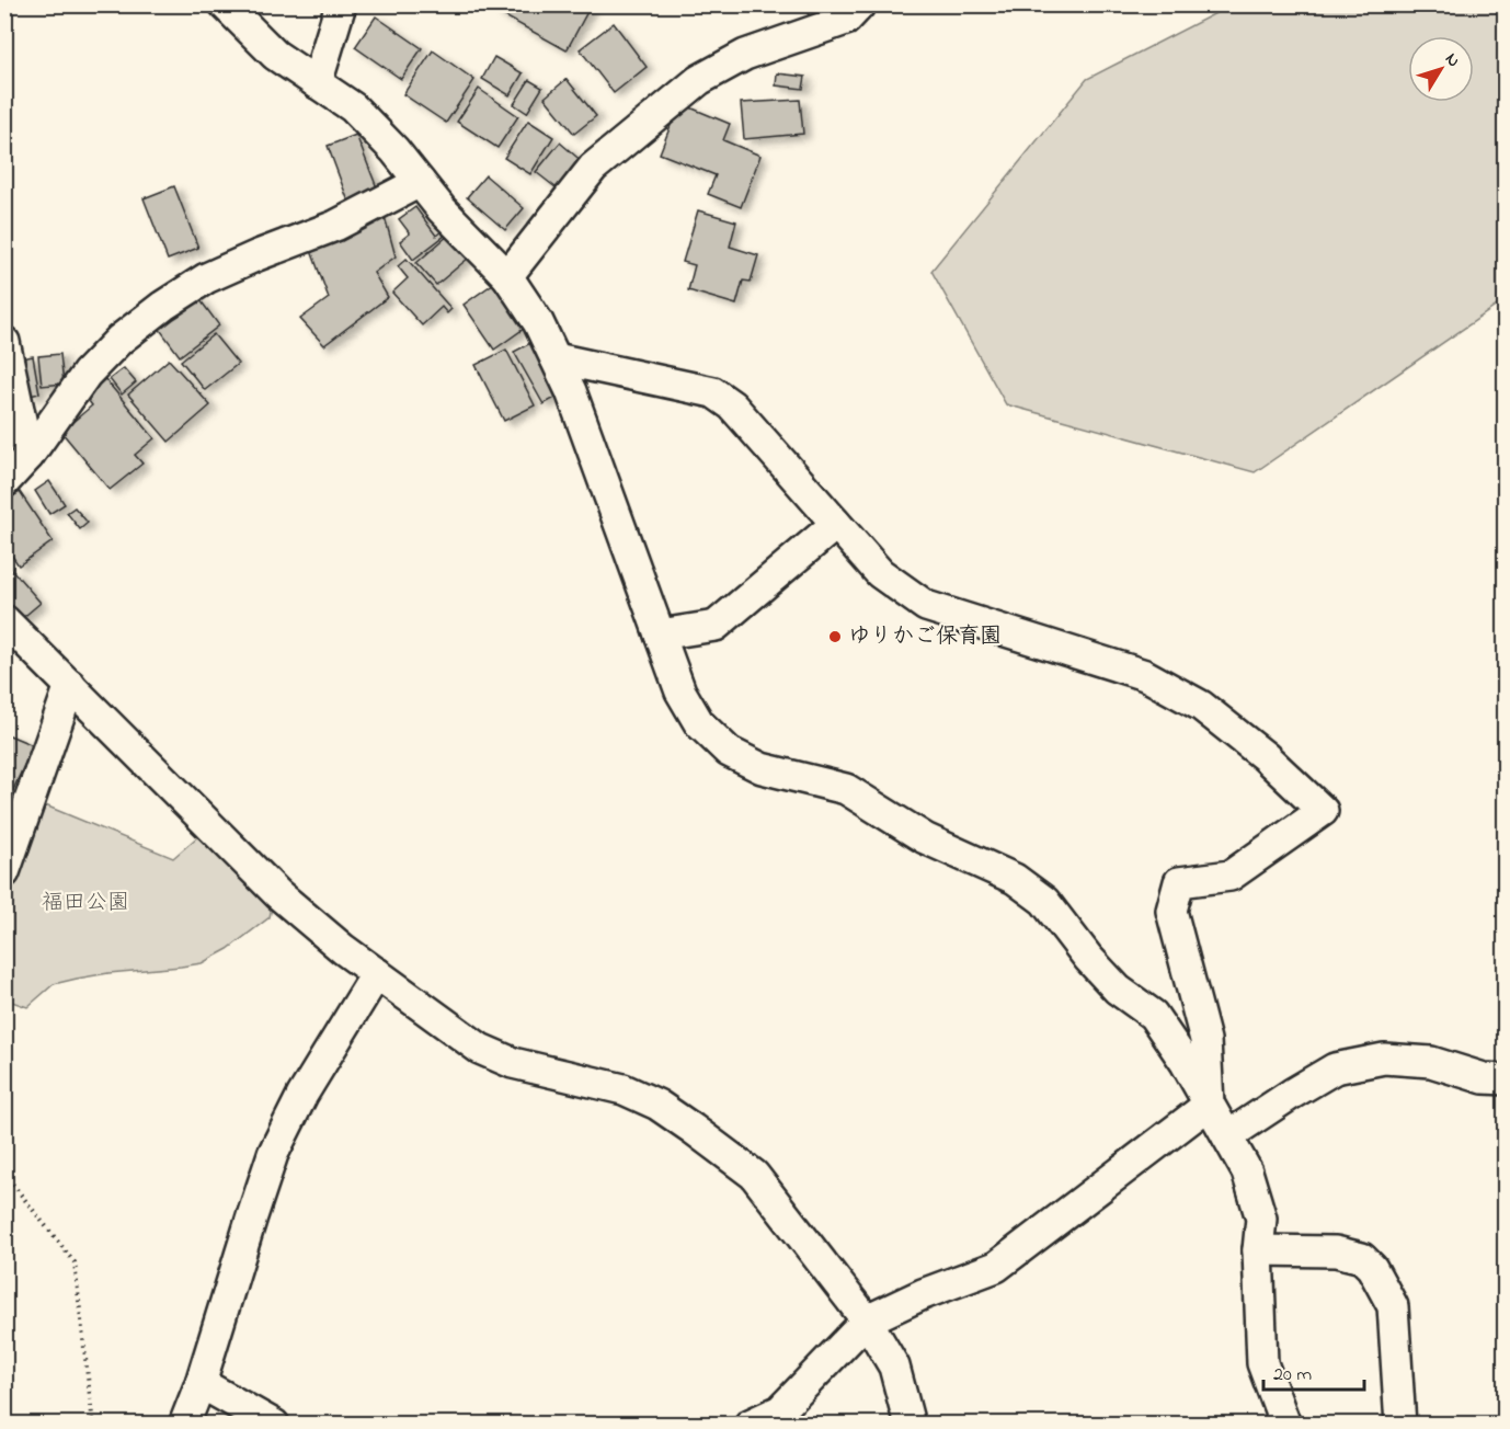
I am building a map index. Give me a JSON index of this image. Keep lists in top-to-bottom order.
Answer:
{
  "parks": ["福田公園"],
  "places": ["ゆりかご保育園"],
  "scale_bar": "20 m",
  "north": "top right"
}
